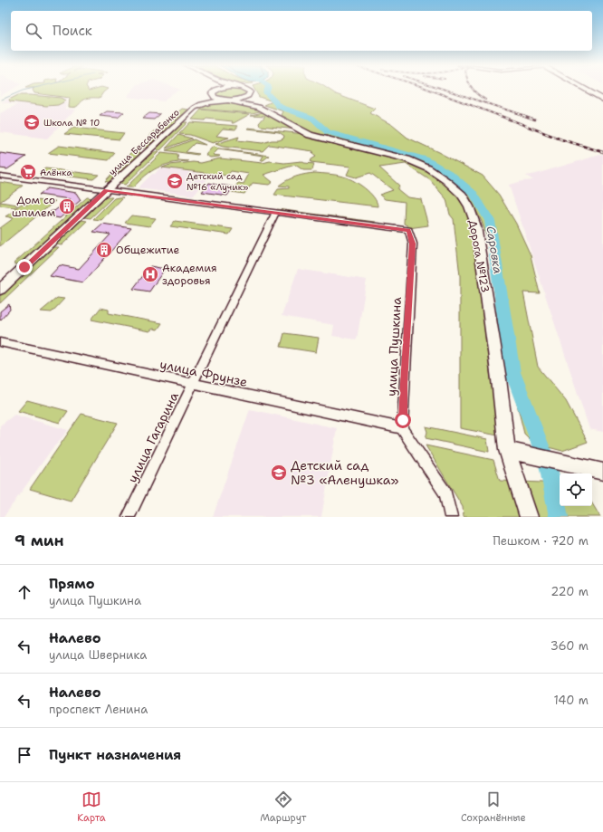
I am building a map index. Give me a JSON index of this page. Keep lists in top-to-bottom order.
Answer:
{
  "streets": {
    "main road": ["улица Бессарабенко", "Дорога №123"],
    "street": ["улица Пушкина", "улица Фрунзе", "улица Гагарина"]
  },
  "crossings": [
    ["улица Бессарабенко", "Дорога №123"],
    ["улица Пушкина", "улица Фрунзе"],
    ["улица Пушкина", "улица Гагарина"],
    ["улица Фрунзе", "улица Гагарина"]
  ],
  "water": ["Саровка"],
  "places": {
    "school or university": ["Школа № 10", "Детский сад №16 «Лучик»", "Детский сад №3 «Аленушка»"],
    "supermarket": ["Алёнка"],
    "building": ["Дом со шпилем", "Общежитие"],
    "hospital": ["Академия здоровья"]
  },
  "page": {
    "search": "Поиск",
    "heading": ["9 мин", "Пешком · 720 m"],
    "list": [
      ["Прямо", "улица Пушкина", "220 m"],
      ["Налево", "улица Шверника", "360 m"],
      ["Налево", "проспект Ленина", "140 m"],
      "Пункт назначения"
    ],
    "nav": ["Карта", "Маршрут", "Сохранённые"]
  }
}
